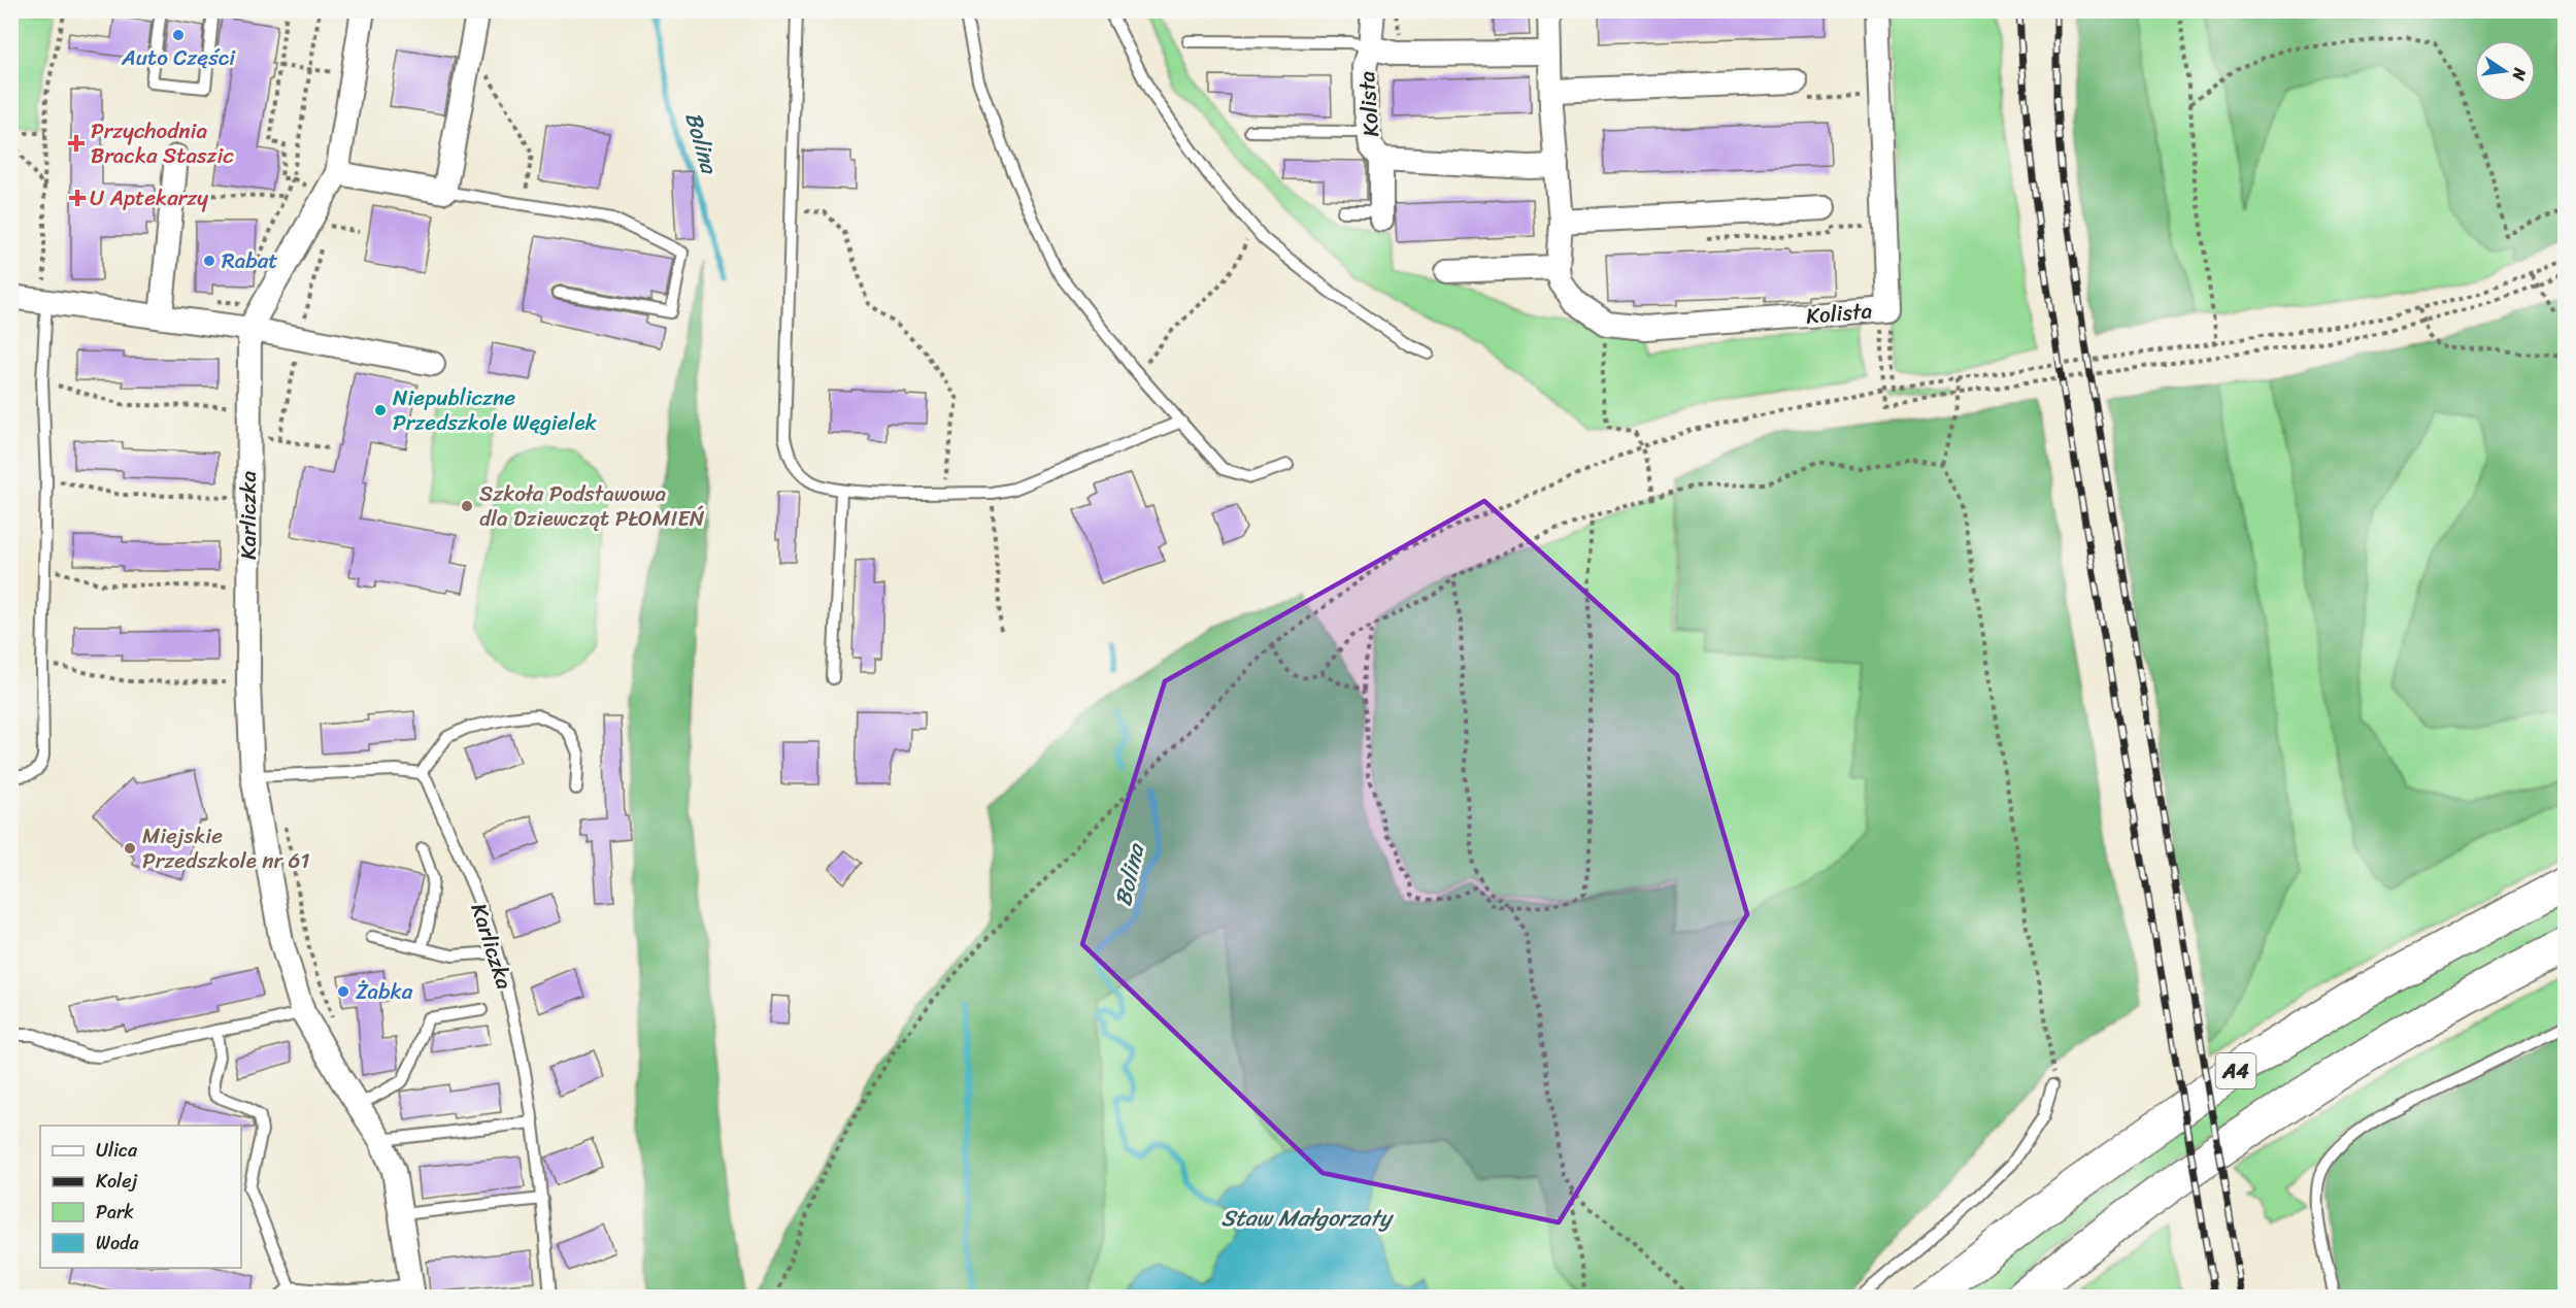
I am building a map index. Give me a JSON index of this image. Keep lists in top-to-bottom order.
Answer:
{
  "streets": {
    "highway": ["A4"],
    "street": ["Kolista", "Karliczka"]
  },
  "water": ["Bolina", "Staw Małgorzaty"],
  "places": {
    "other": [
      "Auto Części",
      "Rabat",
      "Niepubliczne Przedszkole Węgielek",
      "Szkoła Podstawowa dla Dziewcząt PŁOMIEŃ",
      "Miejskie Przedszkole nr 61",
      "Żabka"
    ],
    "health": ["Przychodnia Bracka Staszic", "U Aptekarzy"]
  },
  "legend": [
    "Ulica",
    "Kolej",
    "Park",
    "Woda"
  ],
  "north": "right"
}
